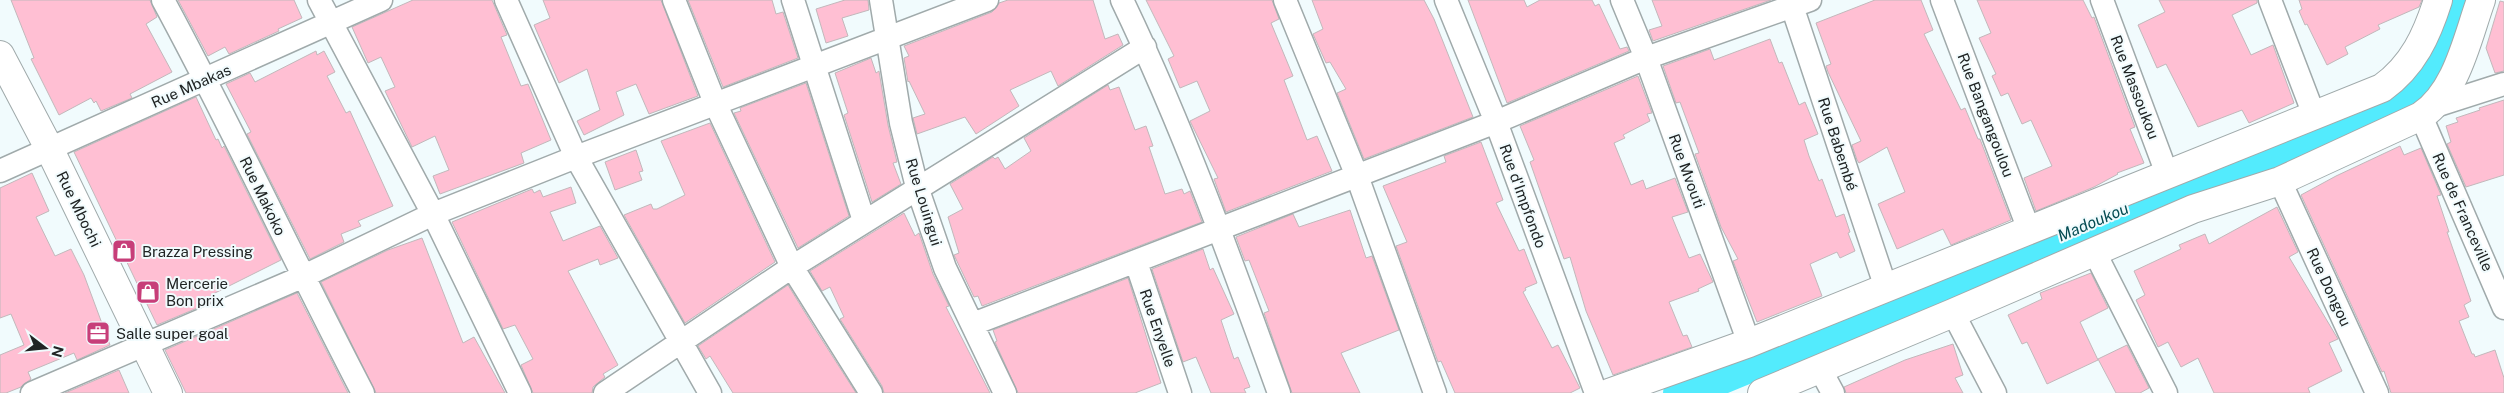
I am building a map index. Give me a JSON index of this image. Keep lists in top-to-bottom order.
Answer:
{
  "streets": {
    "main road": ["Rue Mbochi"],
    "street": [
      "Rue Mbakas",
      "Rue Massoukou",
      "Rue Bangangoulou",
      "Rue Babembé",
      "Rue Mvouti",
      "Rue Makoko",
      "Rue d'Impfondo",
      "Rue Louingui",
      "Rue de Franceville",
      "Rue Dongou",
      "Rue Enyelle"
    ]
  },
  "crossings": [
    ["Rue Mbakas", "Rue Makoko"],
    ["Rue Mbakas", "Rue Mbochi"]
  ],
  "water": ["Madoukou"],
  "places": {
    "shop": ["Brazza Pressing", "Mercerie Bon prix"],
    "office": ["Salle super goal"]
  },
  "north": "right"
}
